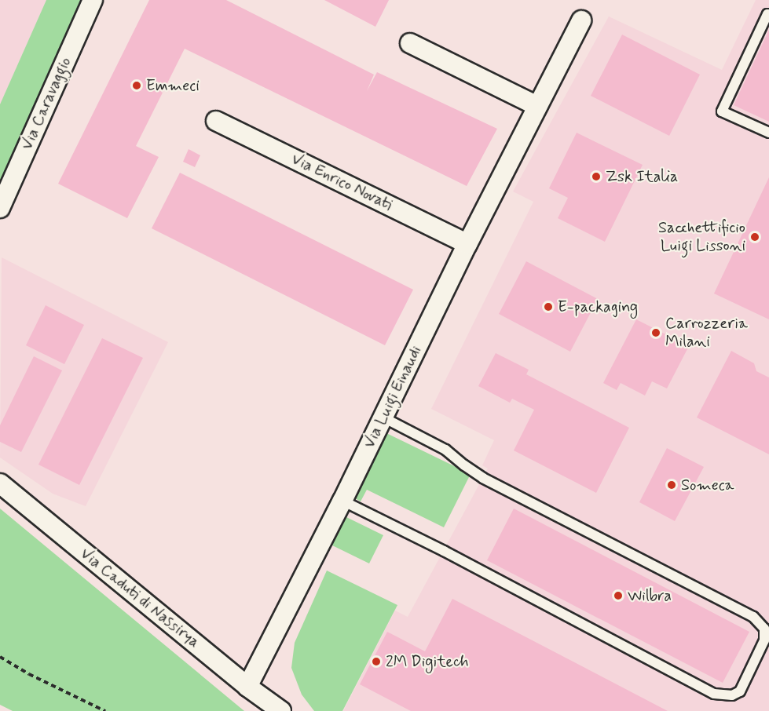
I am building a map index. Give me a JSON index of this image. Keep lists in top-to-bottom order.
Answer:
{
  "streets": {
    "street": [
      "Via Caravaggio",
      "Via Enrico Novati",
      "Via Luigi Einaudi",
      "Via Caduti di Nassirya"
    ]
  },
  "crossings": [
    ["Via Enrico Novati", "Via Luigi Einaudi"],
    ["Via Luigi Einaudi", "Via Caduti di Nassirya"]
  ],
  "places": [
    "Emmeci",
    "Zsk Italia",
    "Sacchettificio Luigi Lissoni",
    "E-packaging",
    "Carrozzeria Milani",
    "Someca",
    "Wilbra",
    "2M Digitech"
  ]
}
